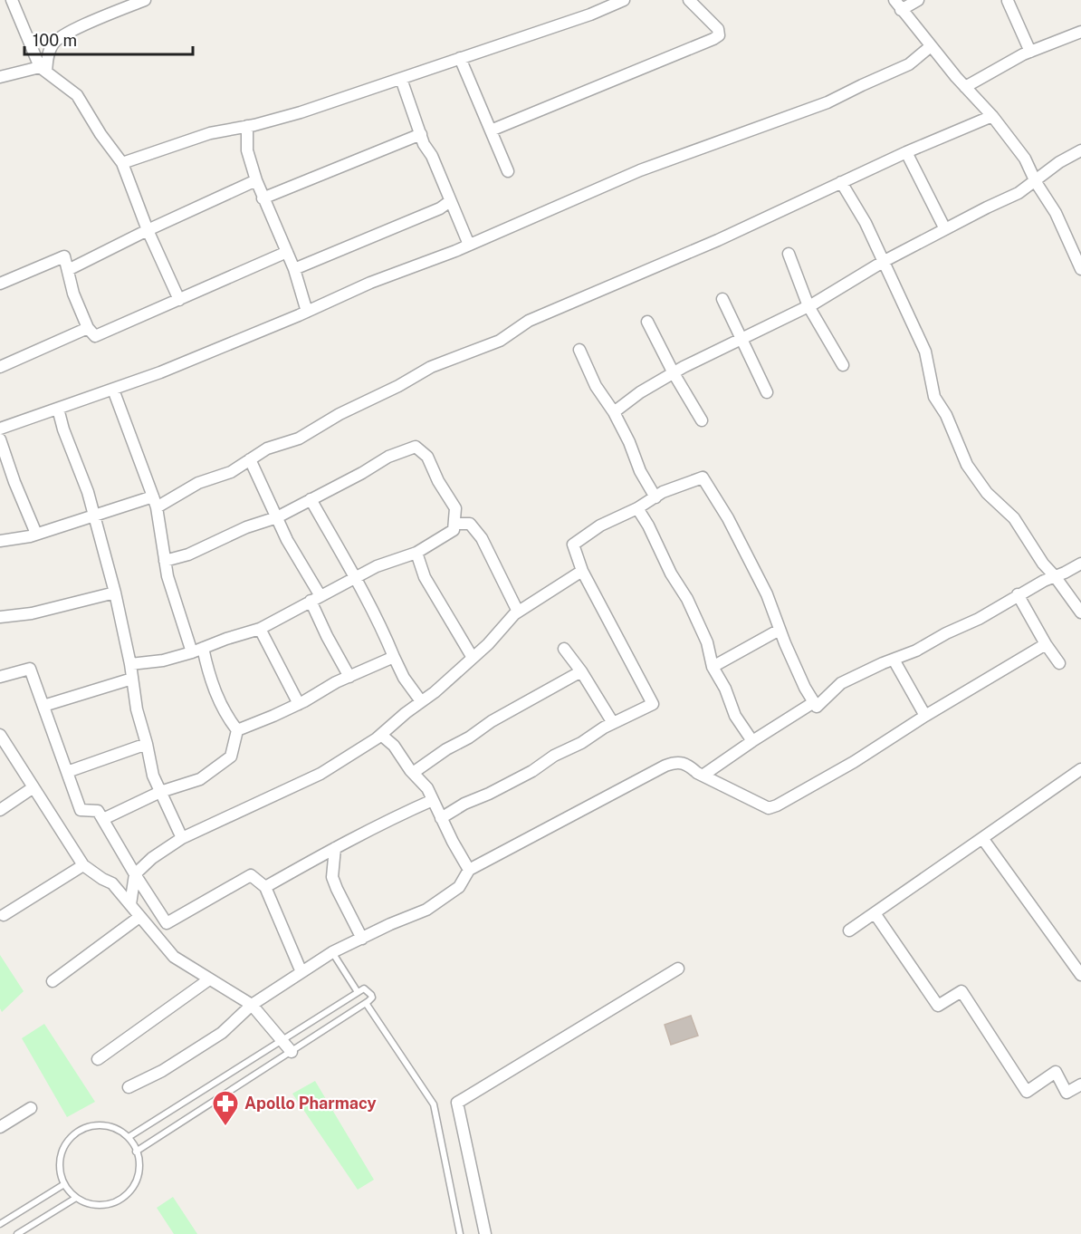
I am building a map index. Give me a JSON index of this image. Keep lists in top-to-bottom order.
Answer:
{
  "places": {
    "pharmacy": ["Apollo Pharmacy"]
  },
  "scale_bar": "100 m"
}
